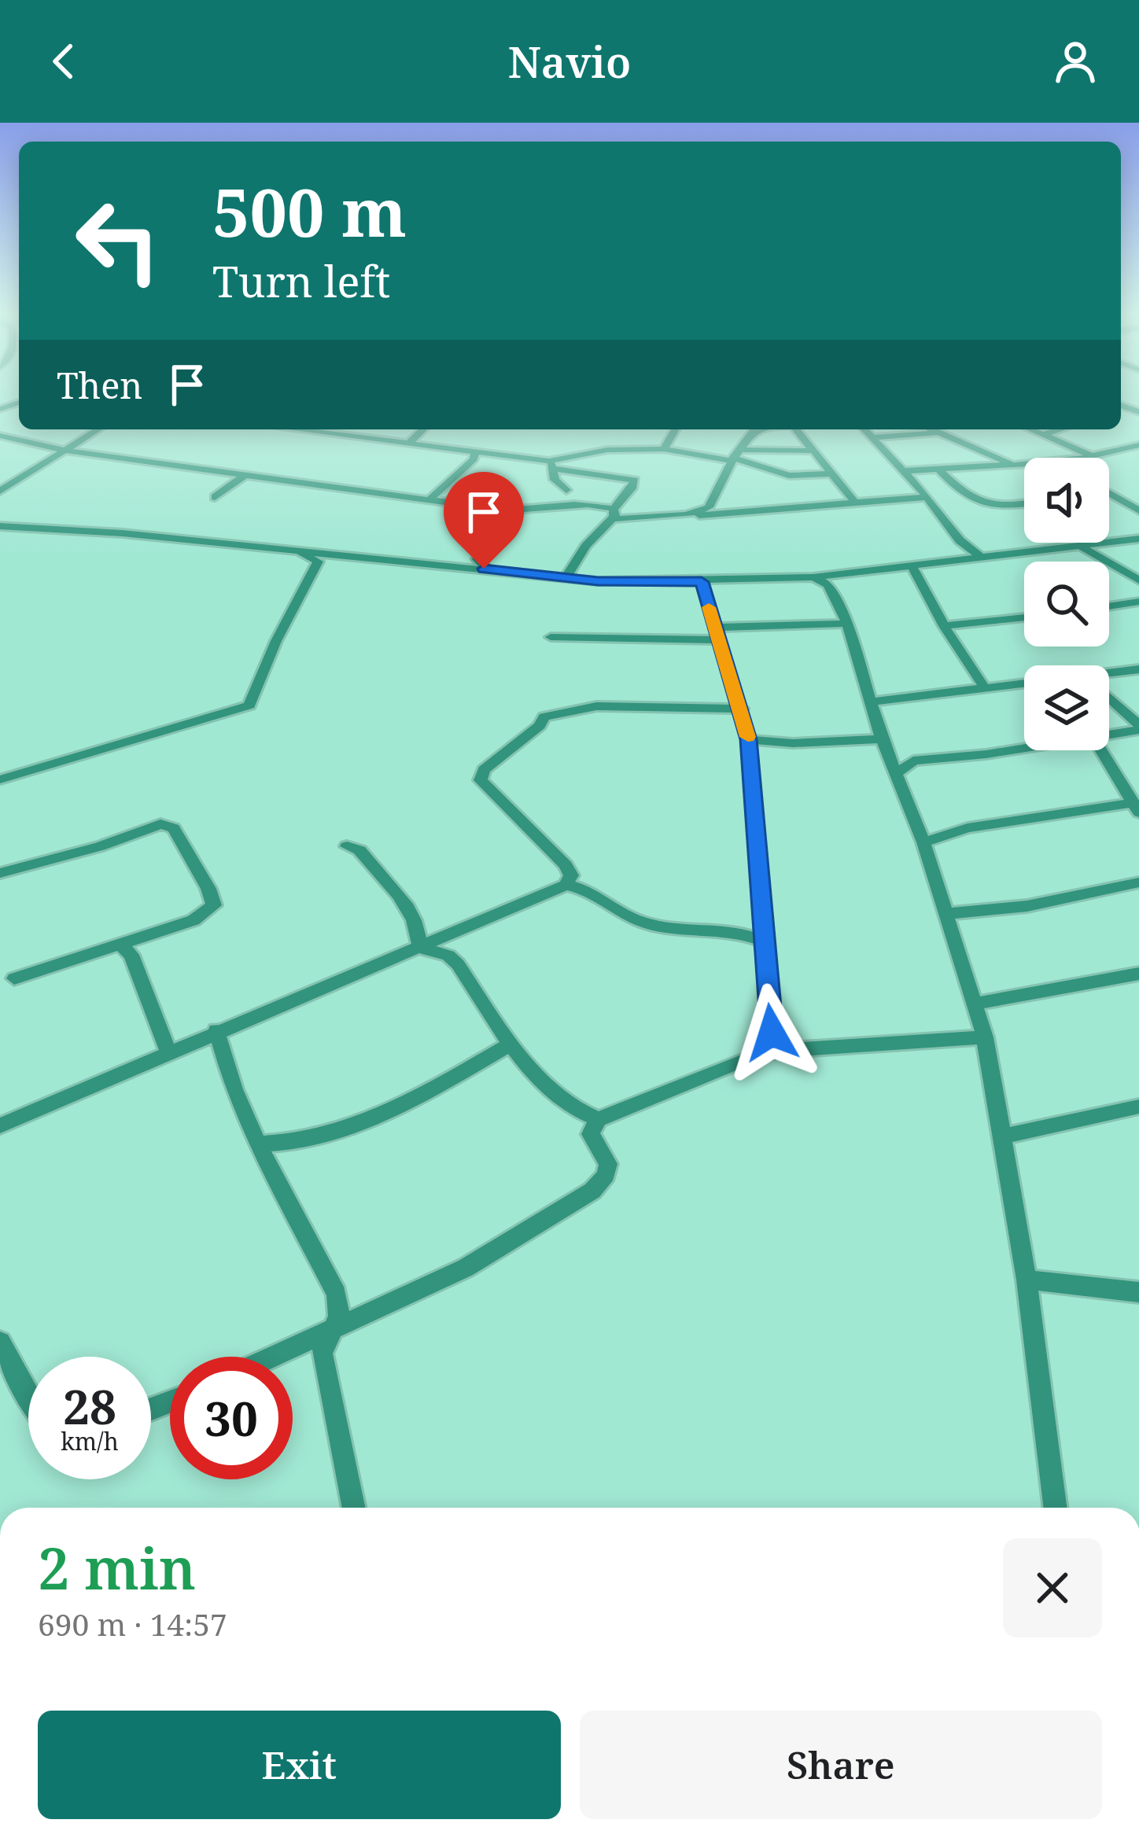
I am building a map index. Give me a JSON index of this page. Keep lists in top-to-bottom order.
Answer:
{
  "page": {
    "header": "Navio",
    "turn": ["500 m", "Turn left"],
    "then": "Then",
    "speed": "28 km/h",
    "limit": "30",
    "heading": ["2 min", "690 m · 14:57"],
    "buttons": ["Exit", "Share"]
  }
}
